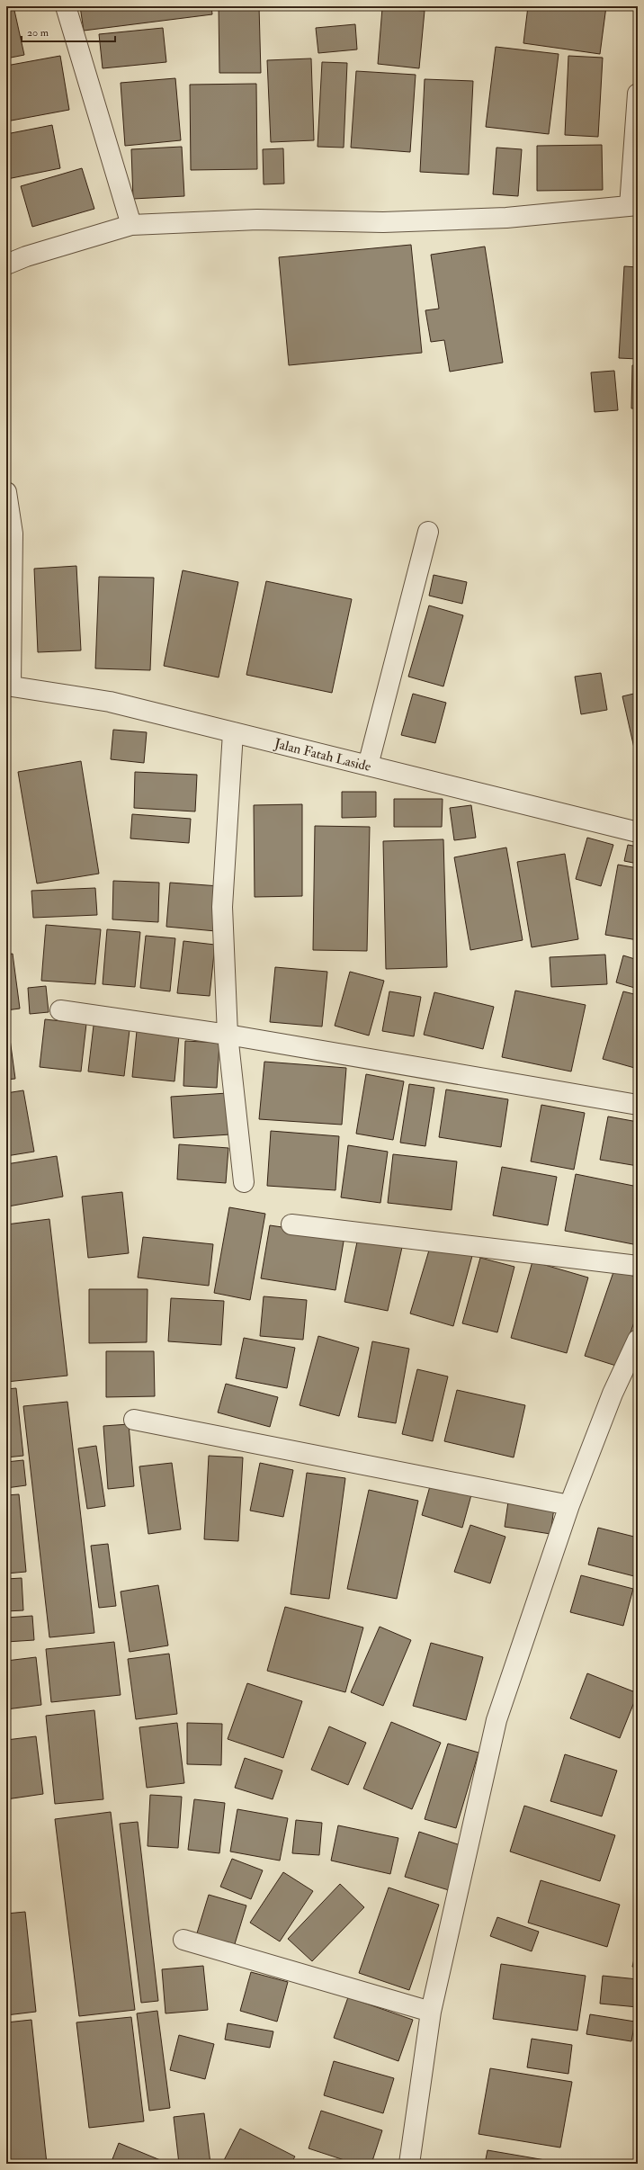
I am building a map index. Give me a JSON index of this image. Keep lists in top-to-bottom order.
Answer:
{
  "streets": {
    "street": ["Jalan Fatah Laside"]
  },
  "scale_bar": "20 m"
}
